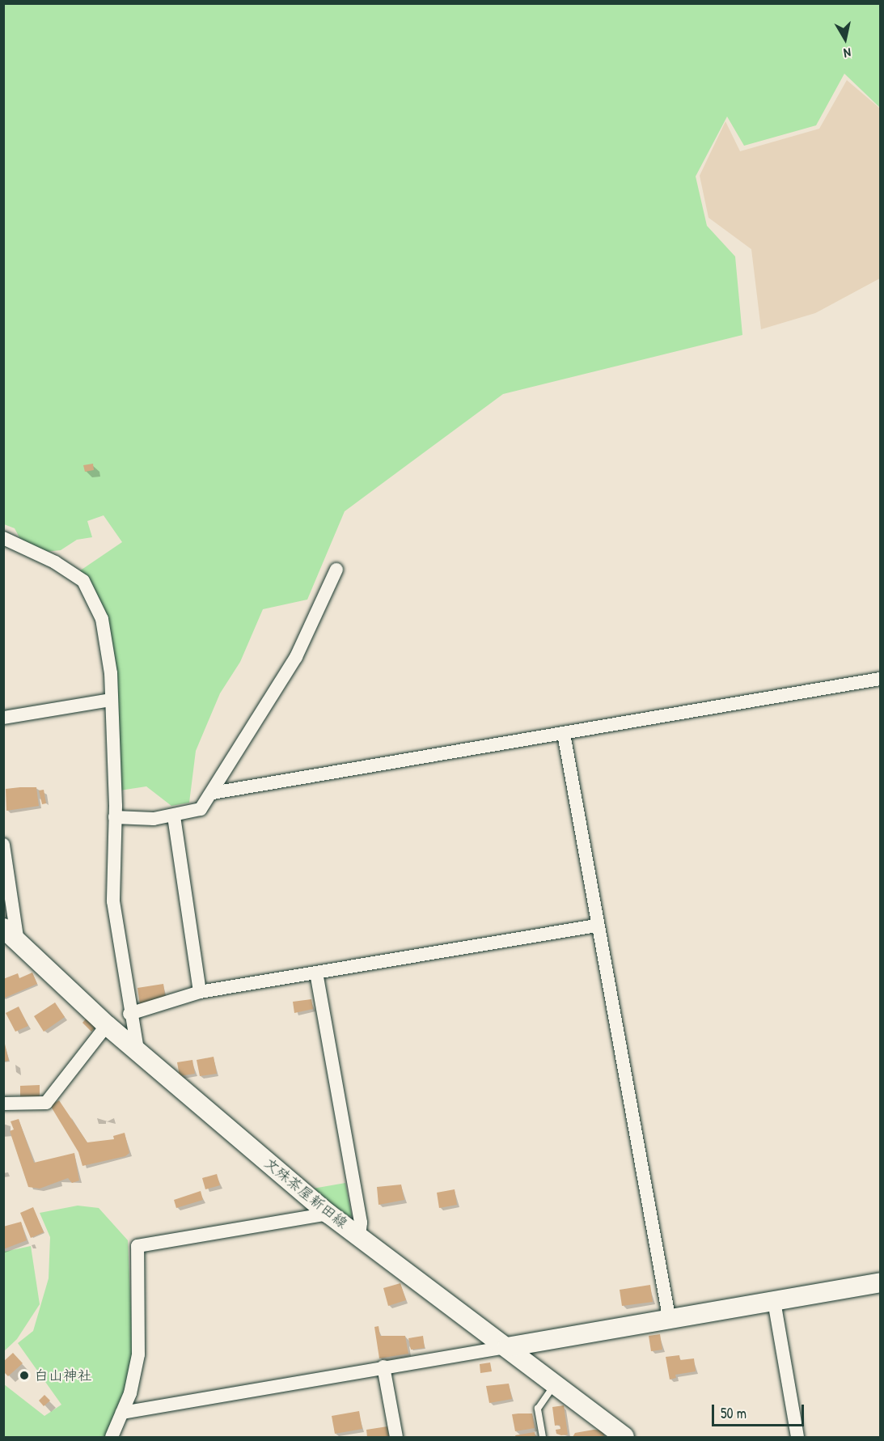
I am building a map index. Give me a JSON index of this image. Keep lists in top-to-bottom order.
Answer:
{
  "streets": {
    "main road": ["文殊茶屋新田線"]
  },
  "places": ["白山神社"],
  "scale_bar": "50 m",
  "north": "bottom"
}
